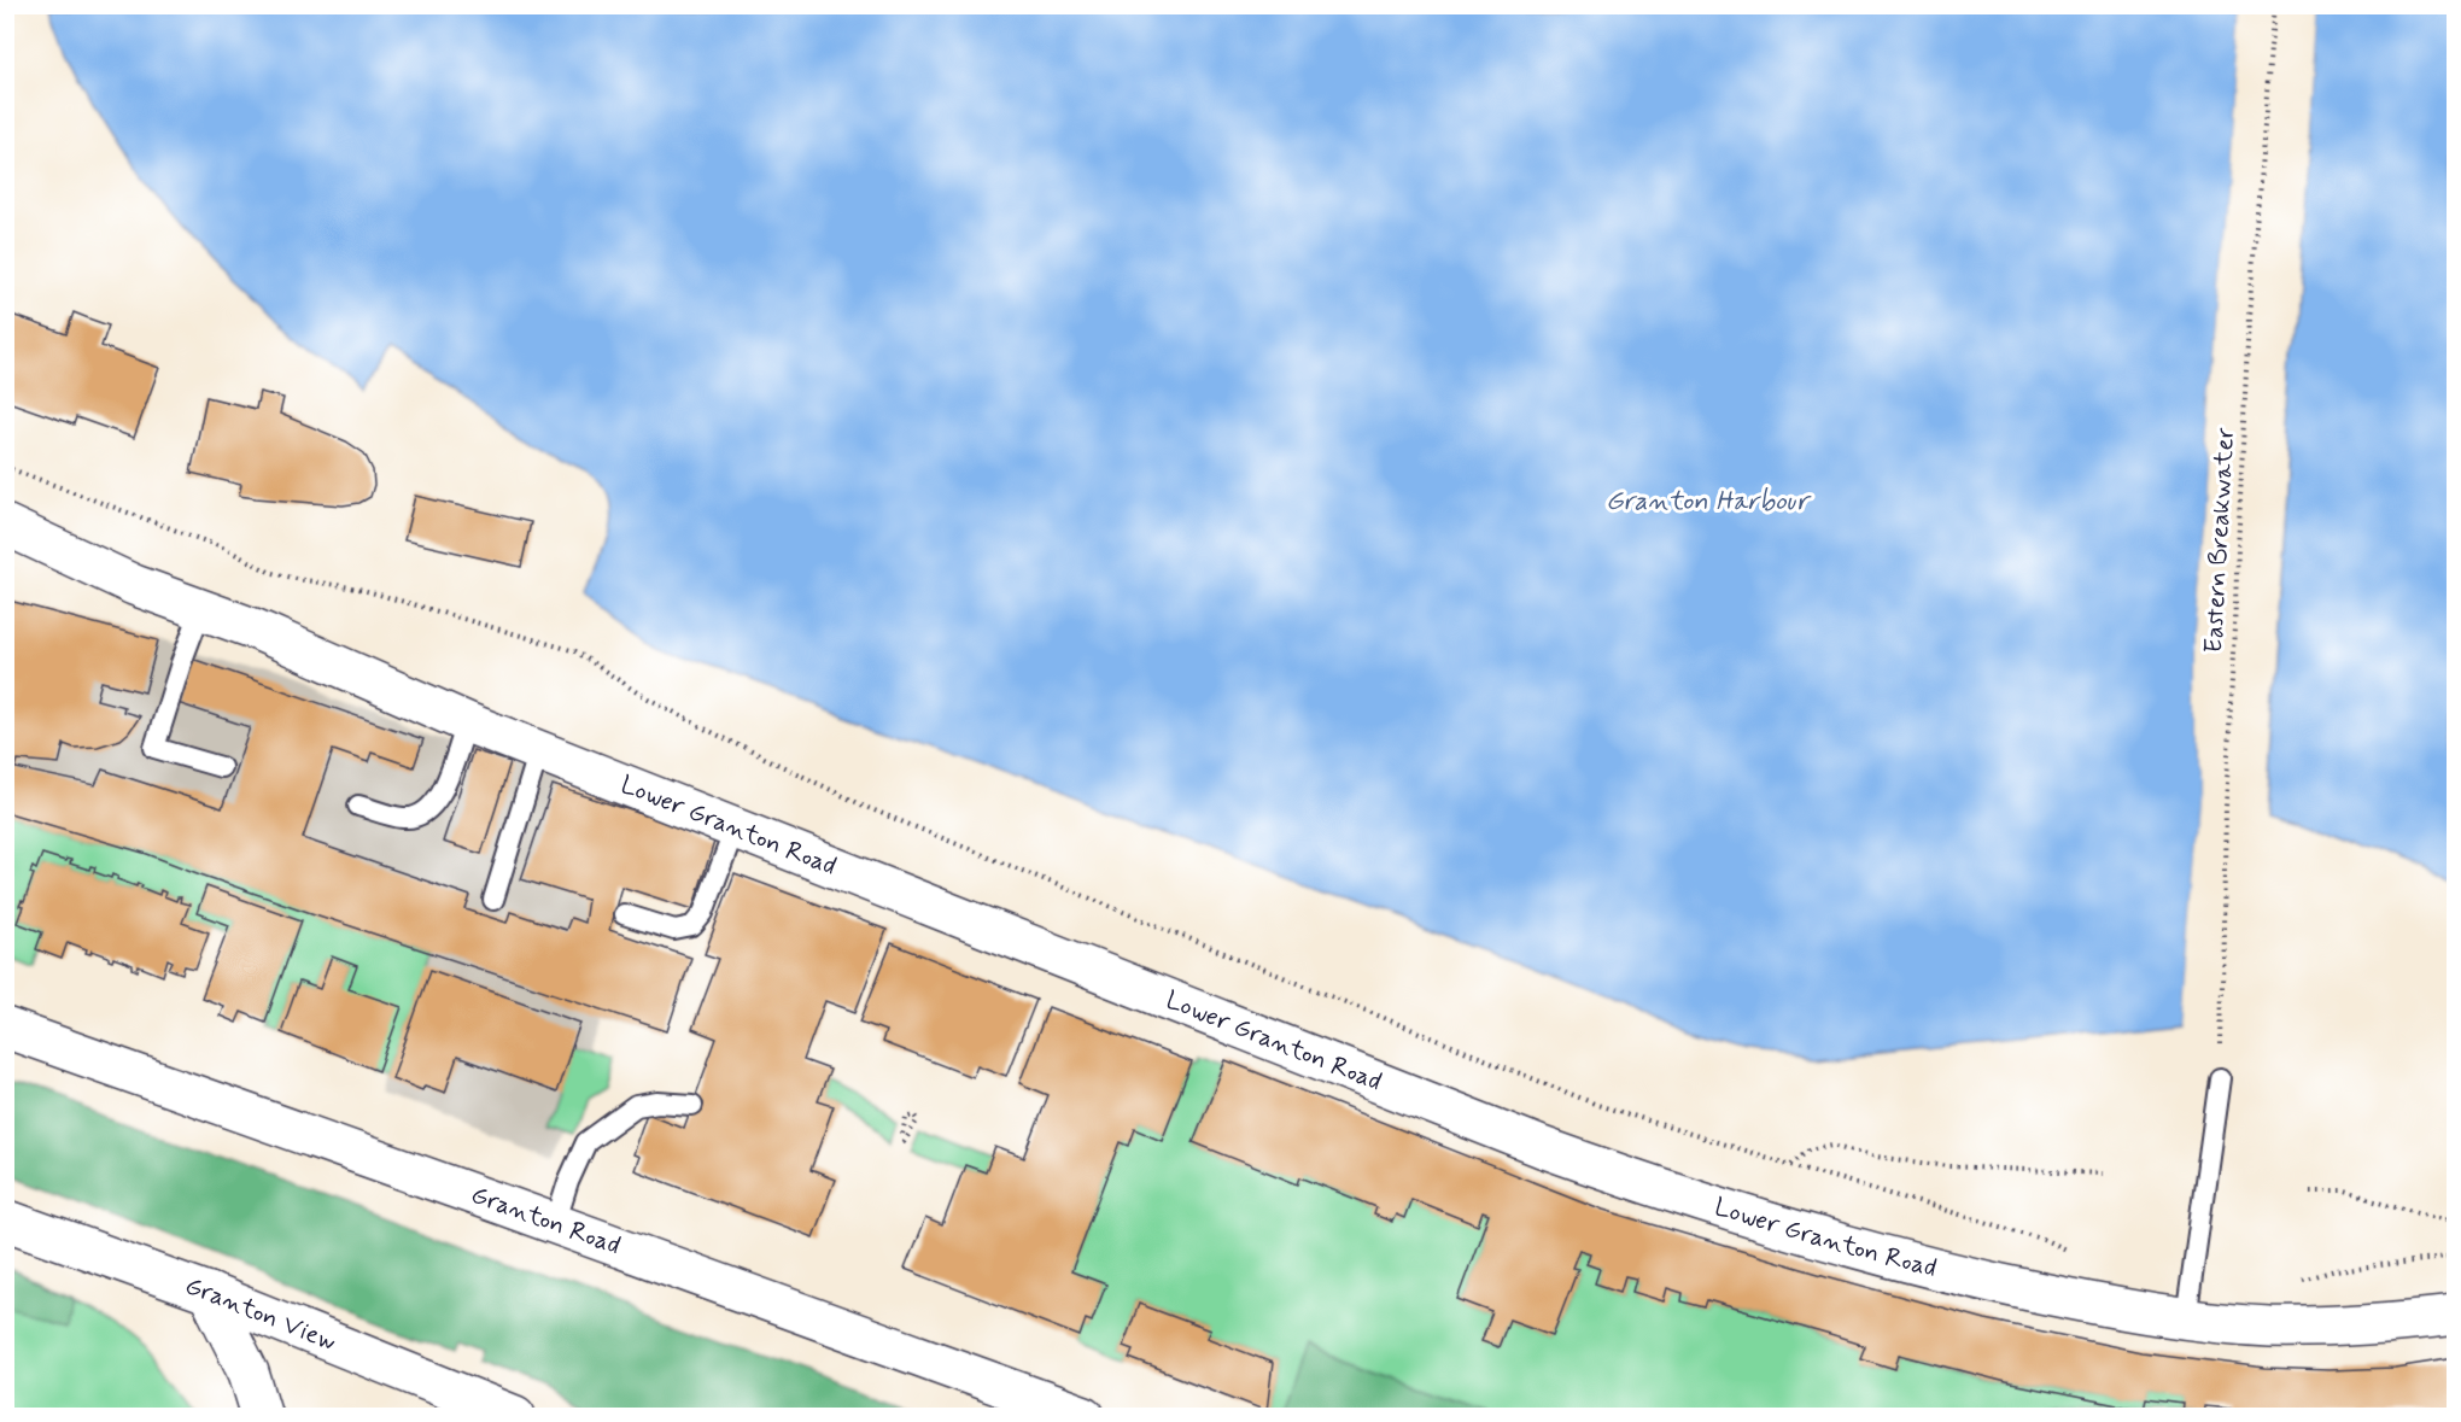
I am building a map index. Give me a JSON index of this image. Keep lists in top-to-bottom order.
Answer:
{
  "streets": {
    "main road": ["Lower Granton Road", "Granton Road", "Granton View"],
    "path": ["Eastern Breakwater"]
  },
  "water": ["Granton Harbour"]
}
